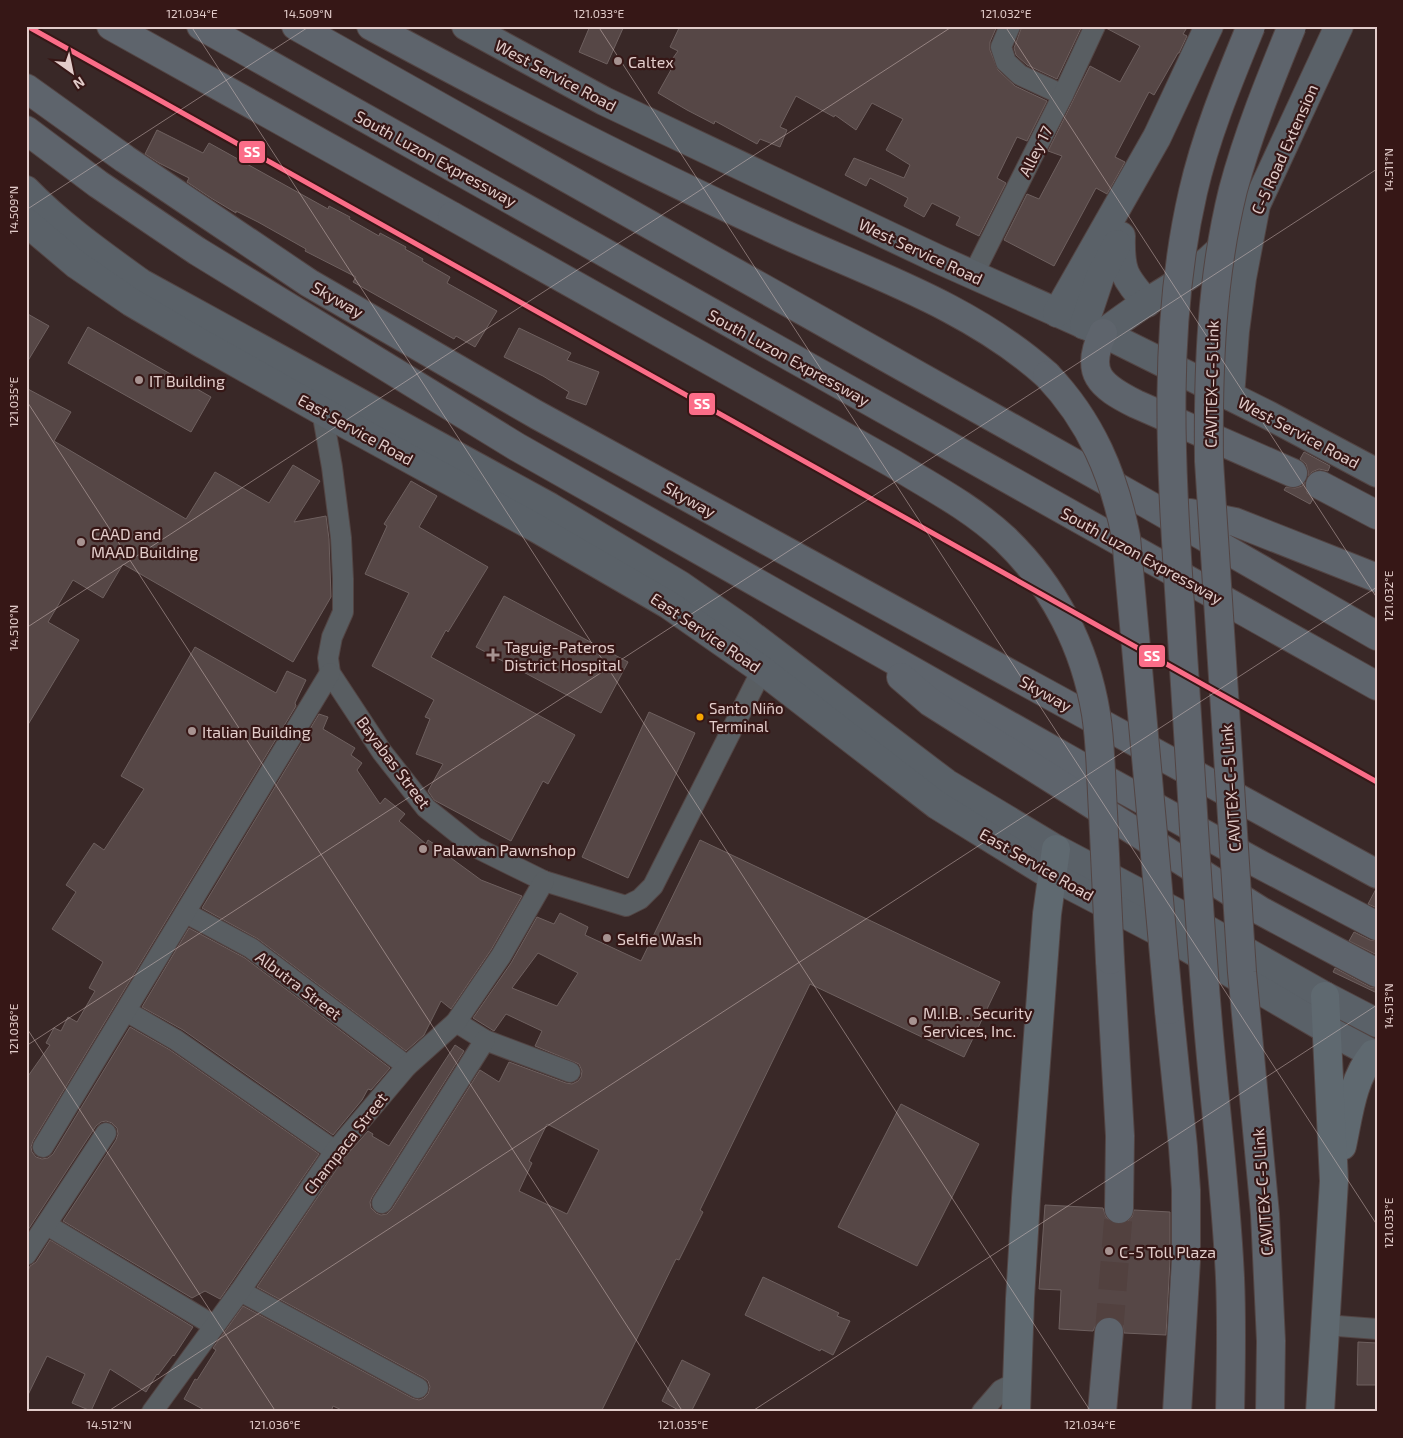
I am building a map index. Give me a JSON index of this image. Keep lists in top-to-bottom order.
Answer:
{
  "streets": {
    "highway": ["South Luzon Expressway", "Skyway", "CAVITEX–C-5 Link"],
    "main road": ["West Service Road", "C-5 Road Extension", "East Service Road"],
    "street": [
      "Alley 17",
      "Bayabas Street",
      "Albutra Street",
      "Champaca Street"
    ]
  },
  "crossings": [
    ["West Service Road", "C-5 Road Extension"],
    ["West Service Road", "Alley 17"],
    ["East Service Road", "Bayabas Street"],
    ["Bayabas Street", "Champaca Street"],
    ["Albutra Street", "Champaca Street"]
  ],
  "places": {
    "other": [
      "Caltex",
      "IT Building",
      "CAAD and MAAD Building",
      "Santo Niño Terminal",
      "Italian Building",
      "Palawan Pawnshop",
      "Selfie Wash",
      "M.I.B. . Security Services, Inc.",
      "C-5 Toll Plaza"
    ],
    "health": ["Taguig-Pateros District Hospital"]
  },
  "lines": ["transit line SS"],
  "north": "bottom right",
  "coordinates": [
    "121.034°E",
    "14.509°N",
    "121.033°E",
    "121.032°E",
    "14.511°N",
    "121.035°E",
    "14.510°N",
    "14.513°N",
    "121.036°E",
    "14.512°N"
  ]
}
